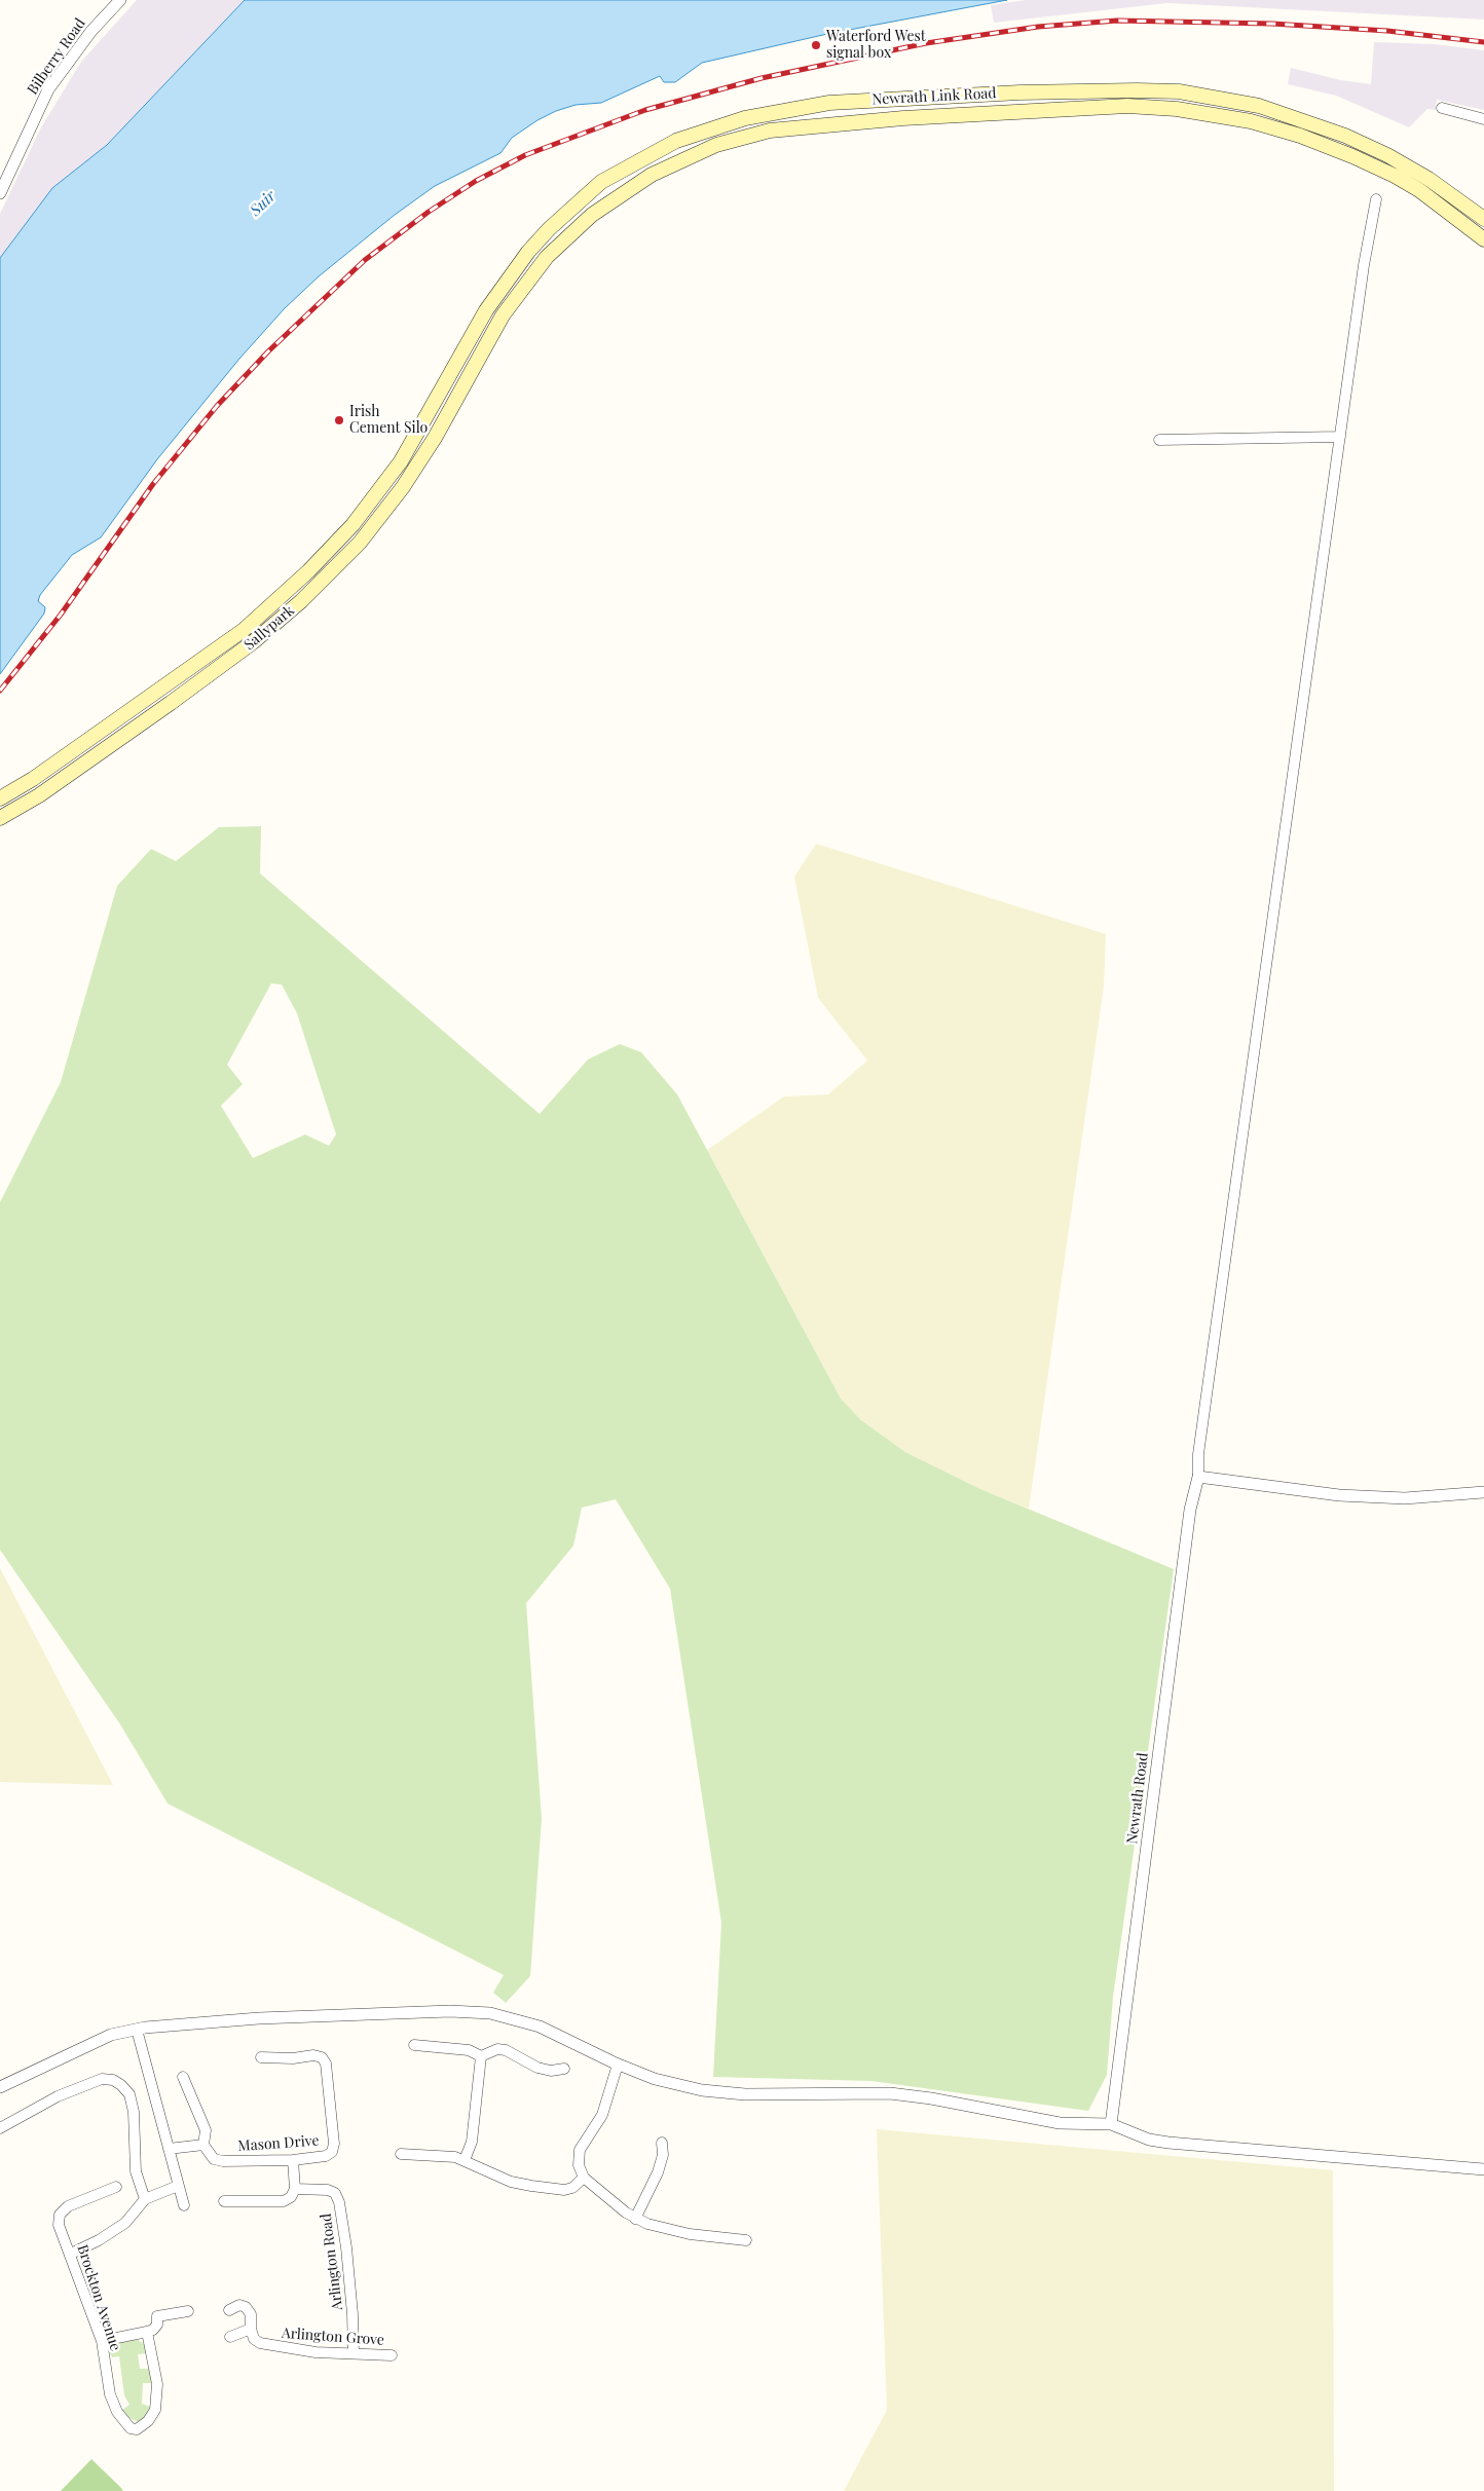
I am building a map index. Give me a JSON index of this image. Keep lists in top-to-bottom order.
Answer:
{
  "streets": {
    "main road": ["Newrath Link Road", "Sallypark"],
    "street": [
      "Bilberry Road",
      "Newrath Road",
      "Mason Drive",
      "Arlington Road",
      "Brockton Avenue",
      "Arlington Grove"
    ]
  },
  "crossings": [
    ["Newrath Link Road", "Sallypark"],
    ["Arlington Road", "Arlington Grove"]
  ],
  "water": ["Suir"],
  "places": ["Waterford West signal box", "Irish Cement Silo"]
}
